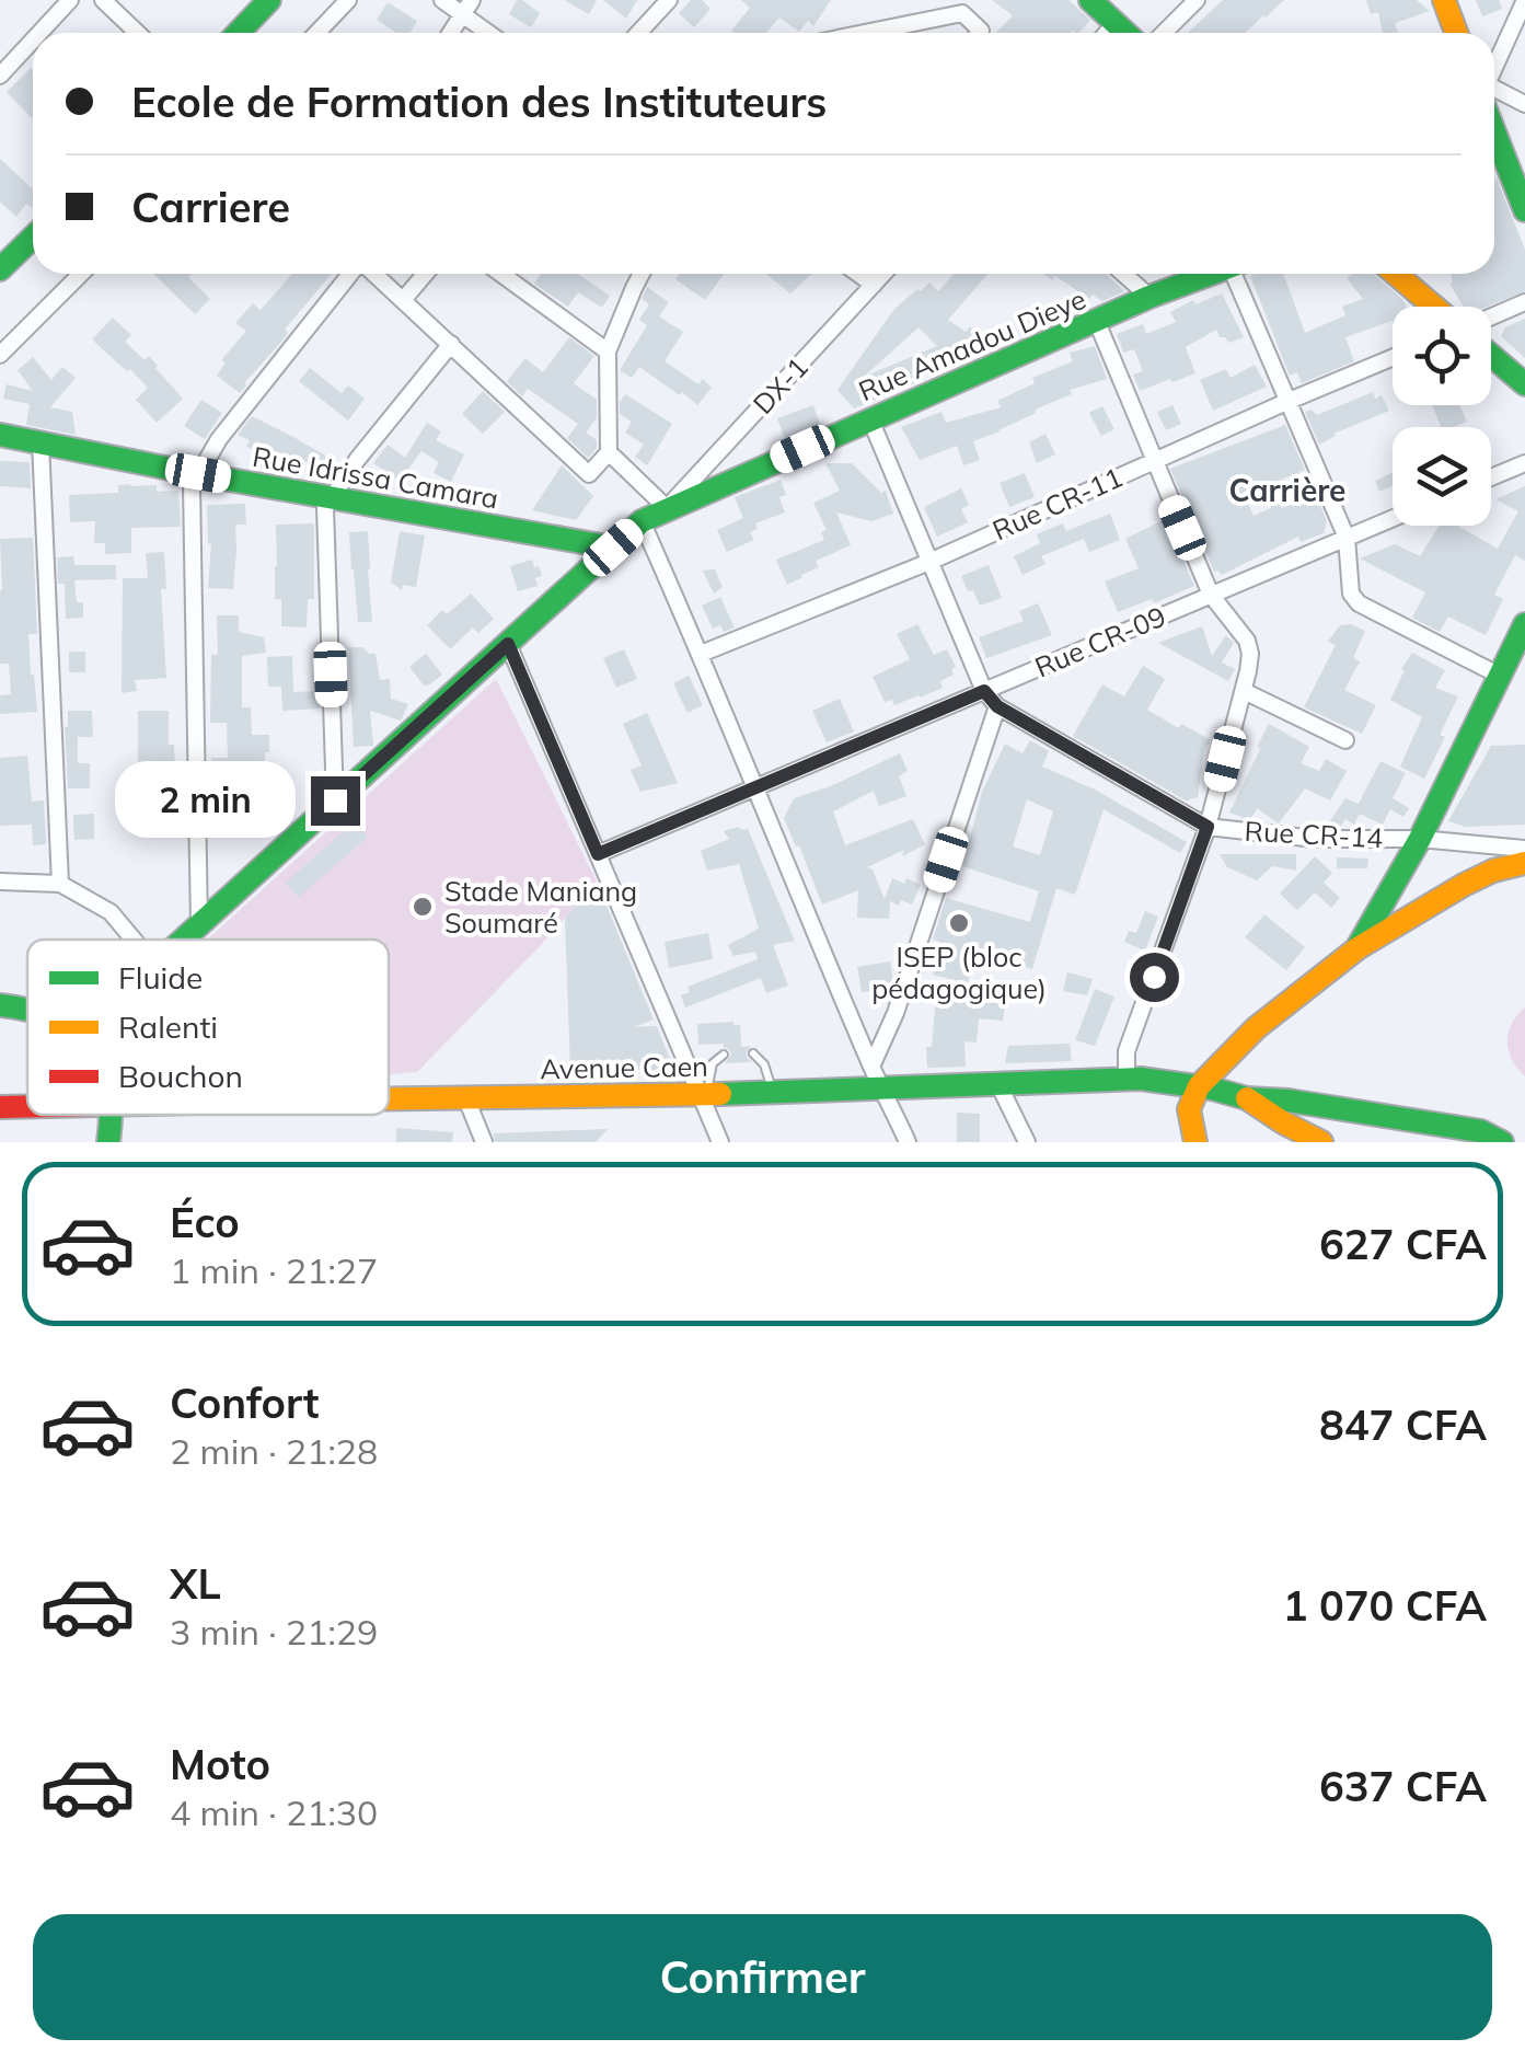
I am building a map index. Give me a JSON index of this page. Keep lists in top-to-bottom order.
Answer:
{
  "streets": {
    "main road": ["Rue Amadou Dieye", "Rue Idrissa Camara", "Avenue Caen"],
    "street": [
      "DX-1",
      "Rue CR-11",
      "Rue CR-09",
      "Rue CR-14"
    ]
  },
  "crossings": [
    ["Rue Amadou Dieye", "DX-1"],
    ["Rue Amadou Dieye", "Rue Idrissa Camara"],
    ["Rue Amadou Dieye", "Rue CR-14"],
    ["Rue CR-11", "Rue CR-14"],
    ["Rue CR-09", "Rue CR-14"]
  ],
  "districts": ["Carrière"],
  "places": ["Stade Maniang Soumaré", "ISEP (bloc pédagogique)"],
  "legend": ["Fluide", "Ralenti", "Bouchon"],
  "page": {
    "banner": ["Ecole de Formation des Instituteurs", "Carriere"],
    "bubble": "2 min",
    "list": [
      {
        "name": "Éco",
        "note": "1 min · 21:27",
        "value": "627 CFA"
      },
      {
        "name": "Confort",
        "note": "2 min · 21:28",
        "value": "847 CFA"
      },
      {
        "name": "XL",
        "note": "3 min · 21:29",
        "value": "1 070 CFA"
      },
      {
        "name": "Moto",
        "note": "4 min · 21:30",
        "value": "637 CFA"
      }
    ],
    "buttons": "Confirmer"
  }
}
